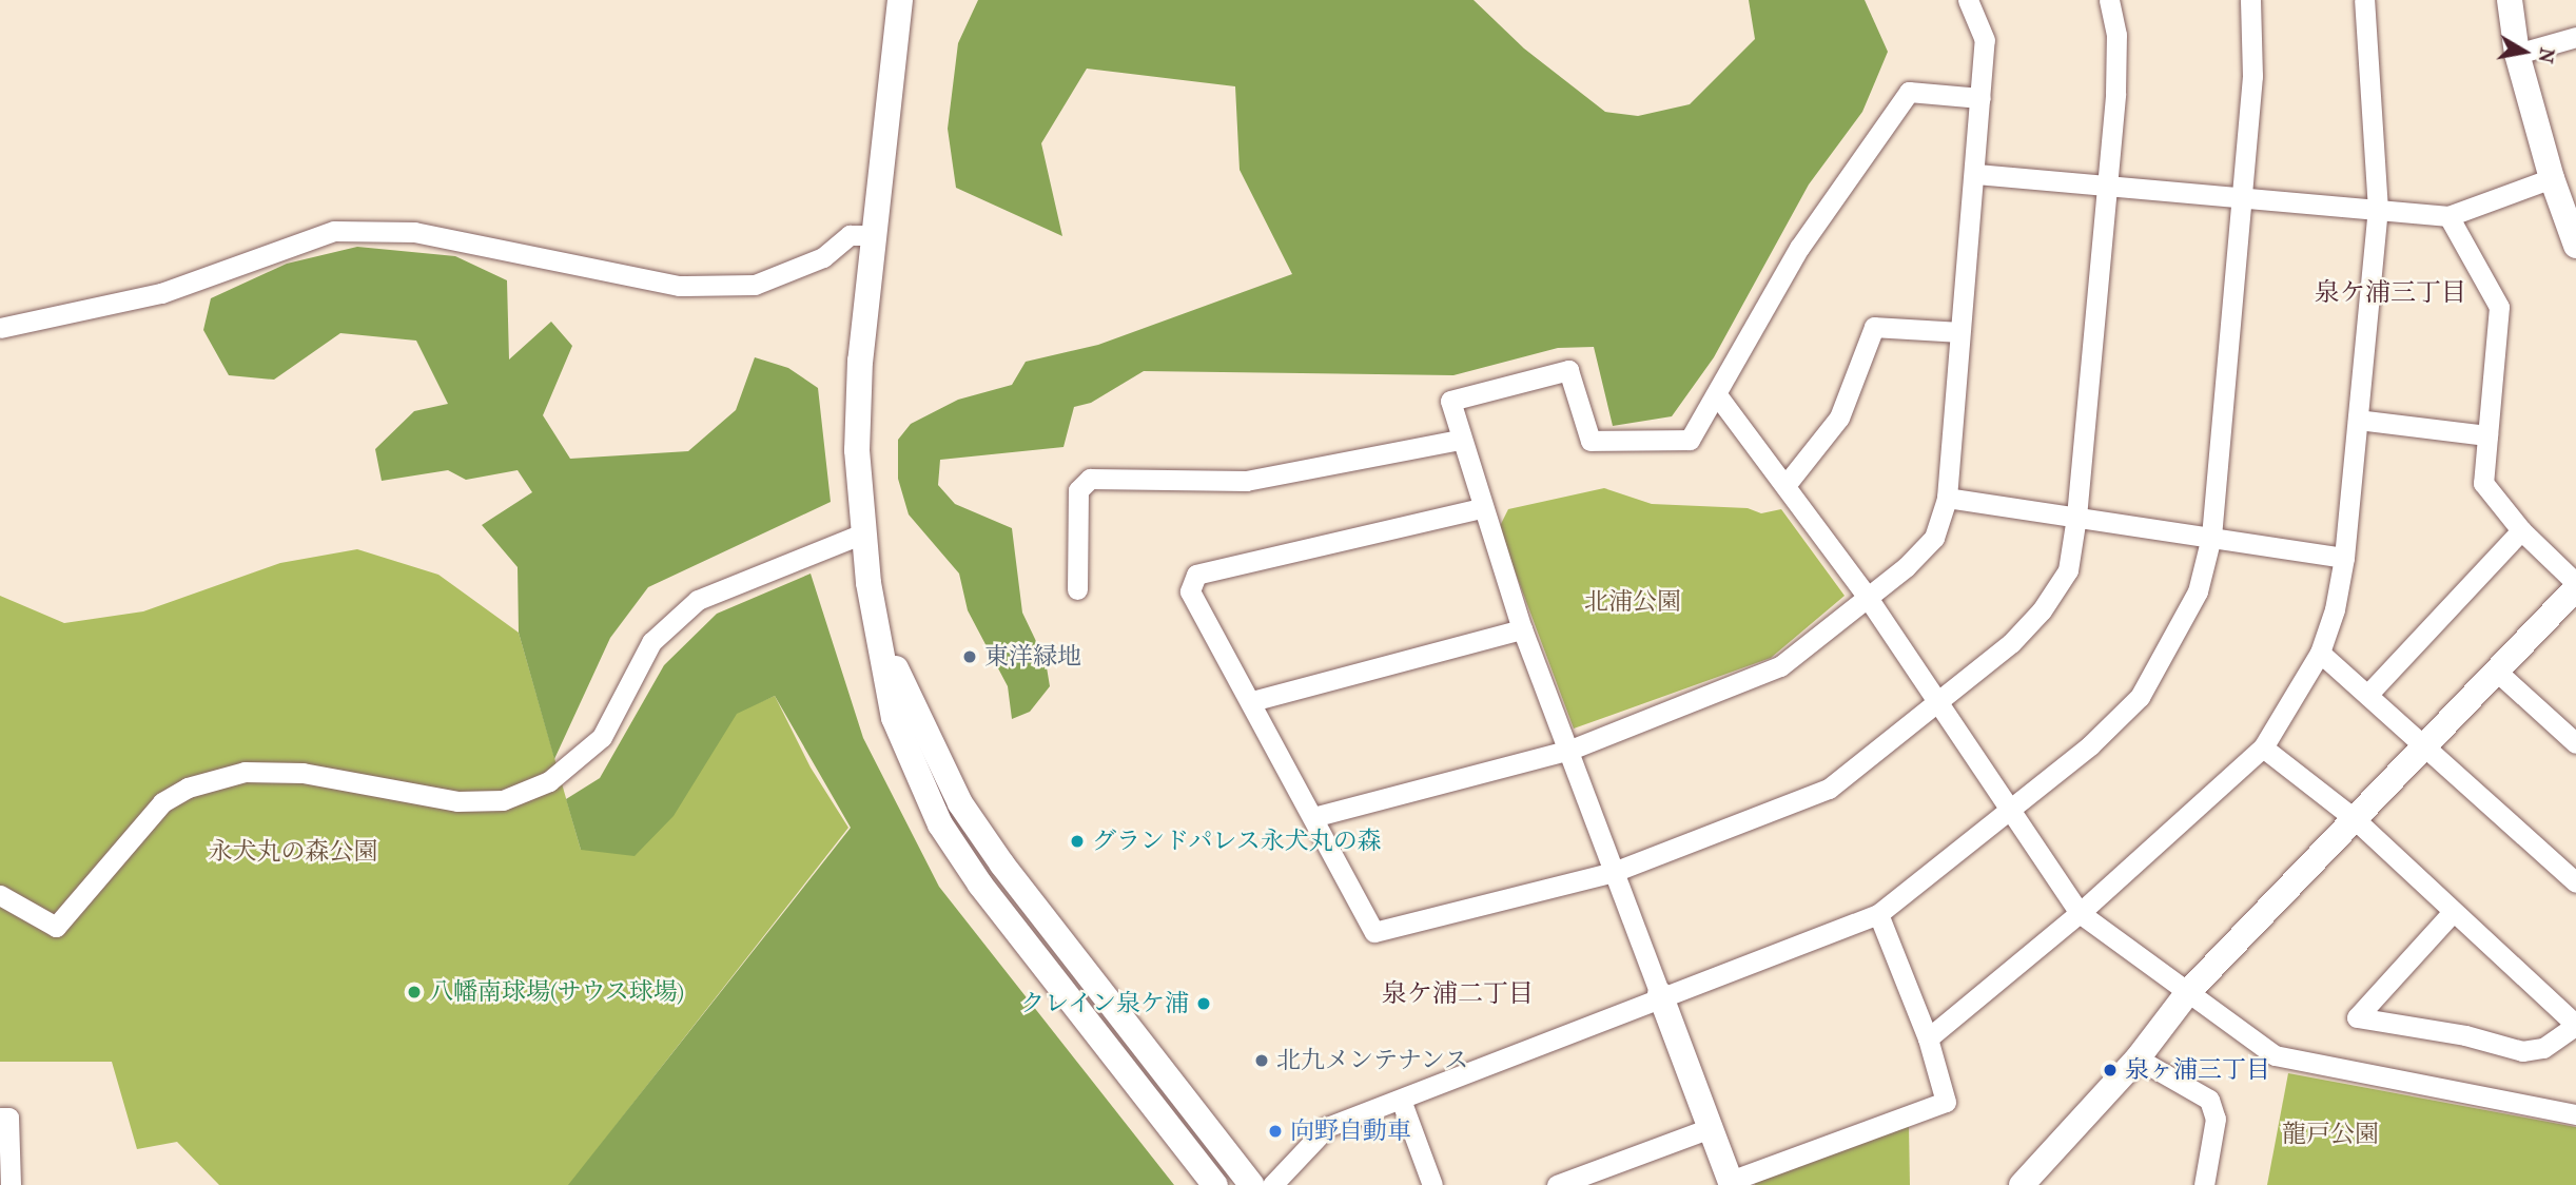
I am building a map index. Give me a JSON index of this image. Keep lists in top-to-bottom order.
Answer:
{
  "districts": ["泉ケ浦三丁目", "泉ケ浦二丁目"],
  "parks": ["北浦公園", "永犬丸の森公園", "龍戸公園"],
  "places": [
    "東洋緑地",
    "グランドパレス永犬丸の森",
    "八幡南球場(サウス球場)",
    "クレイン泉ケ浦",
    "北九メンテナンス",
    "泉ヶ浦三丁目",
    "向野自動車"
  ],
  "north": "right"
}
